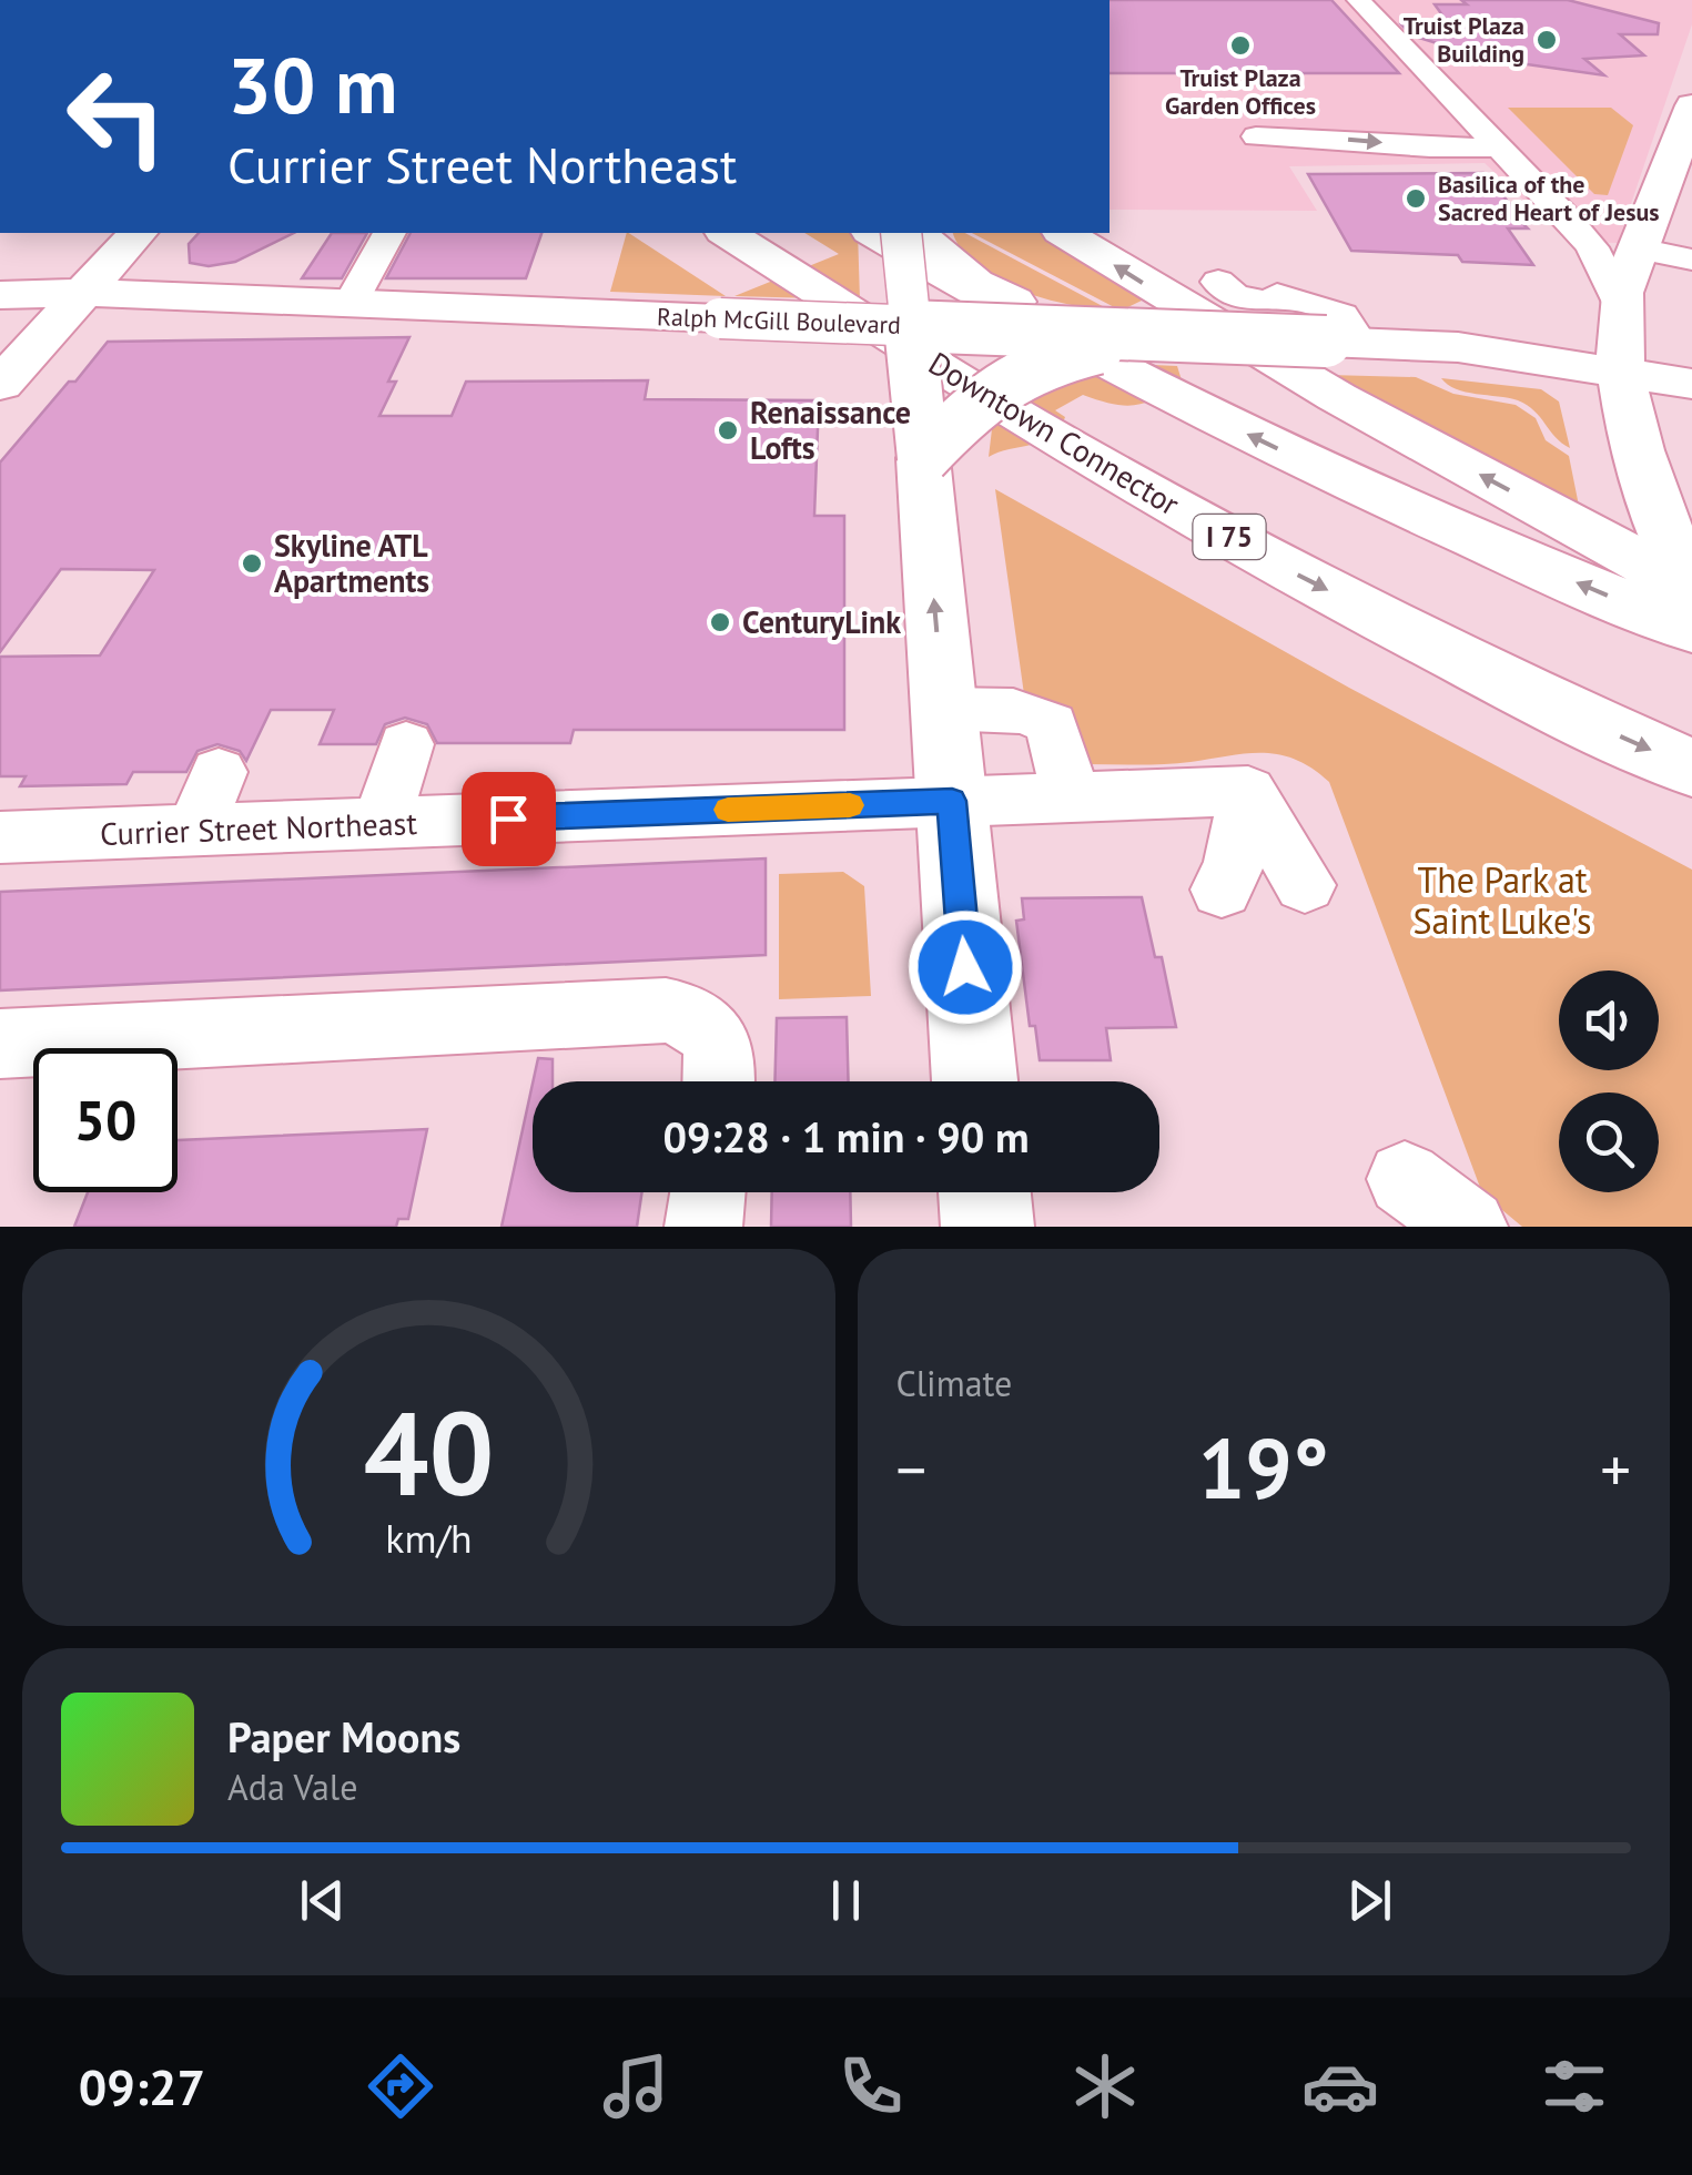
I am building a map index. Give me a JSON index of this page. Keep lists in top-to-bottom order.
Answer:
{
  "streets": {
    "main road": ["Ralph McGill Boulevard", "Downtown Connector", "I 75"],
    "street": ["Currier Street Northeast"]
  },
  "parks": ["The Park at Saint Luke's"],
  "places": [
    "Truist Plaza Building",
    "Truist Plaza Garden Offices",
    "Basilica of the Sacred Heart of Jesus",
    "Renaissance Lofts",
    "Skyline ATL Apartments",
    "CenturyLink"
  ],
  "page": {
    "turn": ["30 m", "Currier Street Northeast"],
    "limit": "50",
    "trip": "09:28 · 1 min · 90 m",
    "tile": "Climate",
    "heat": ["−", "19°", "+"],
    "song": ["Paper Moons", "Ada Vale"],
    "tabs": "09:27",
    "gauge": ["40", "km/h"]
  }
}
